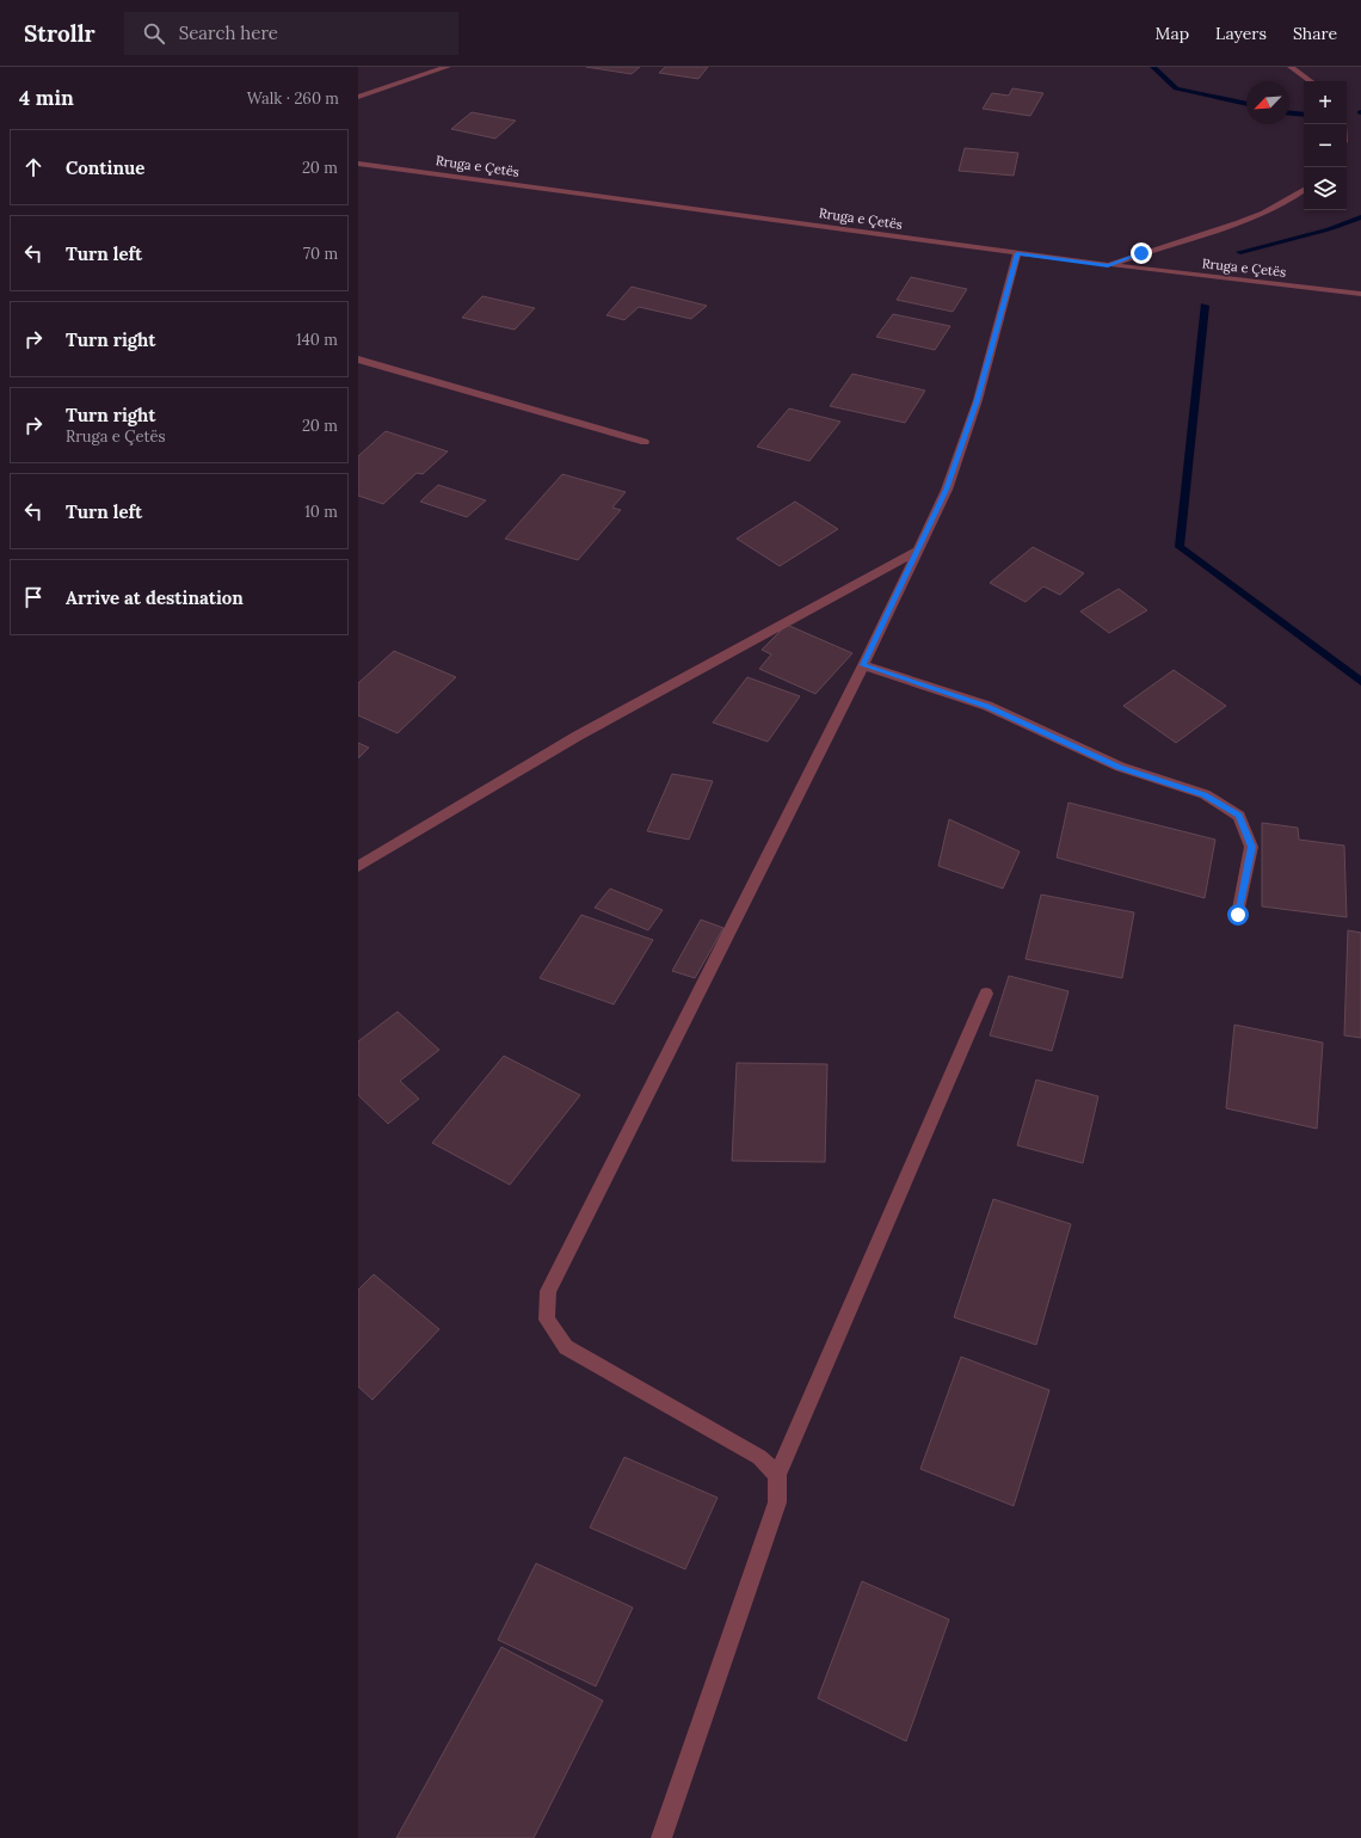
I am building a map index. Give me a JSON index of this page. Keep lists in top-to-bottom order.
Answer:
{
  "streets": {
    "street": ["Rruga e Çetës"]
  },
  "north": "bottom left",
  "page": {
    "header": "Strollr",
    "search": "Search here",
    "nav": ["Map", "Layers", "Share"],
    "heading": ["4 min", "Walk · 260 m"],
    "map_buttons": ["+", "−"],
    "list": [
      ["Continue", "20 m"],
      ["Turn left", "70 m"],
      ["Turn right", "140 m"],
      ["Turn right", "Rruga e Çetës", "20 m"],
      ["Turn left", "10 m"],
      "Arrive at destination"
    ]
  }
}
